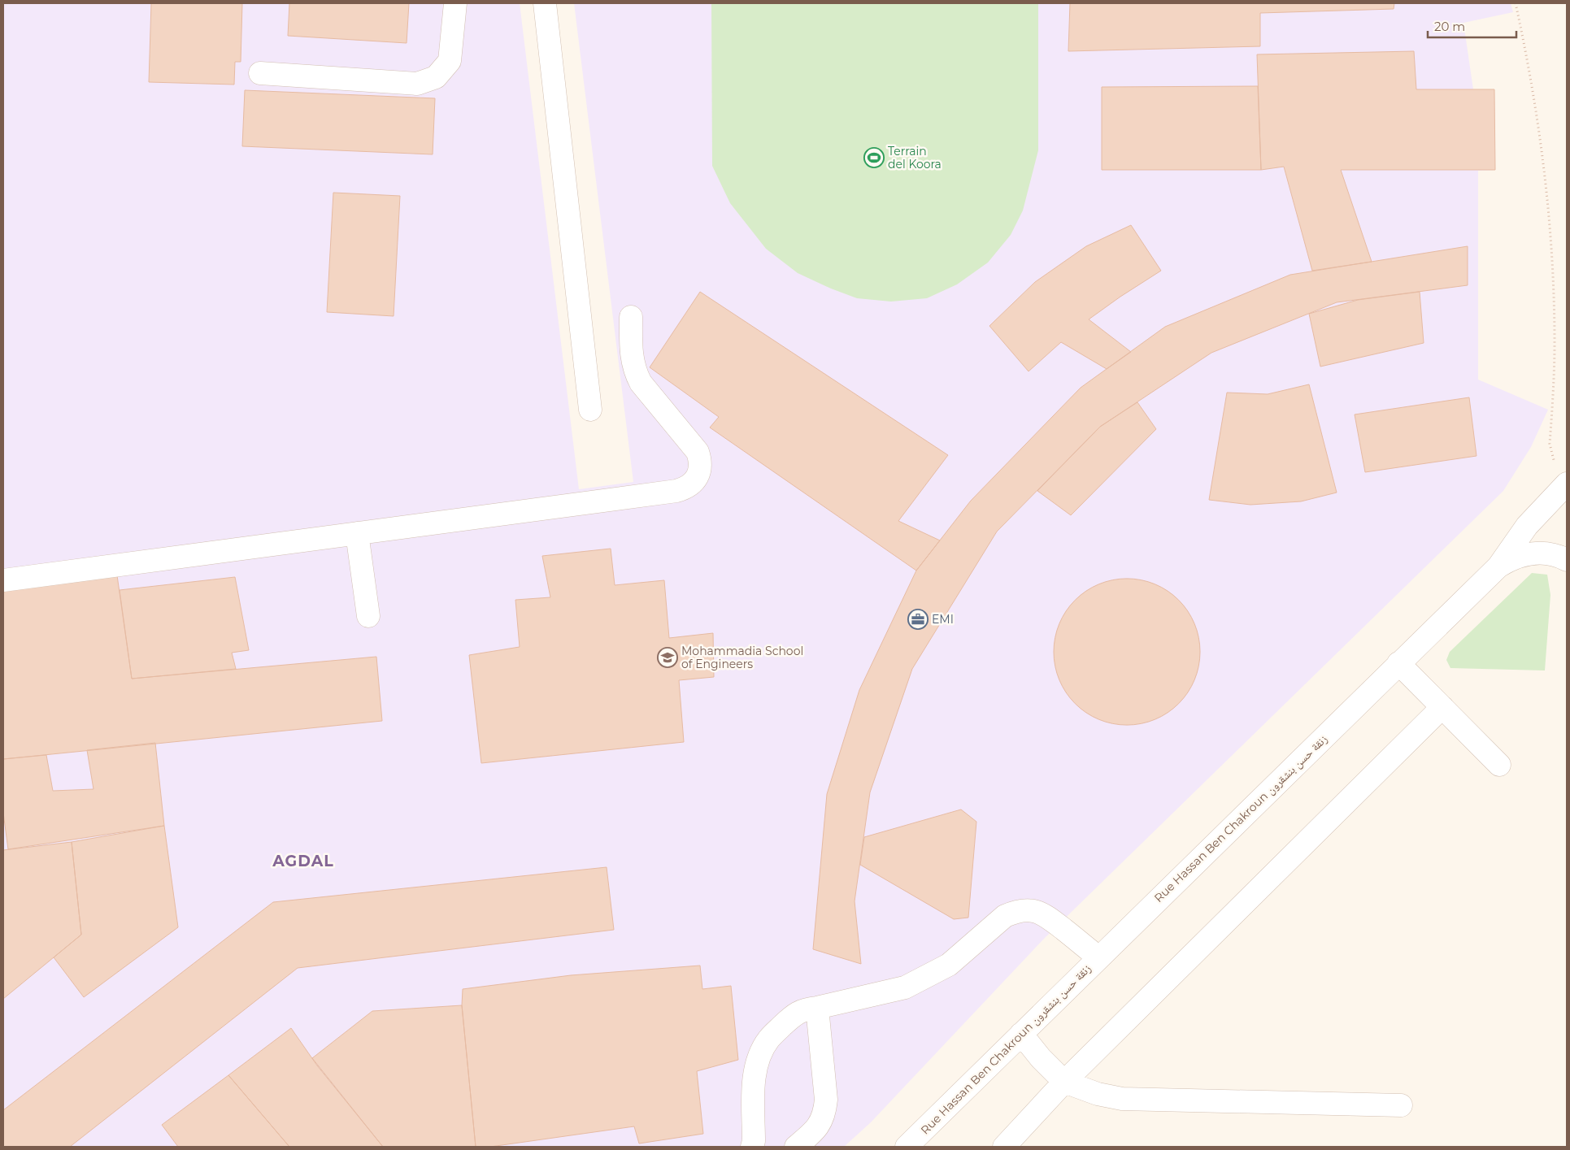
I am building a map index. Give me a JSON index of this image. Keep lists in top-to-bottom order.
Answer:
{
  "streets": {
    "street": ["Rue Hassan Ben Chakroun زنقة حسن بنشقرون"]
  },
  "districts": ["AGDAL"],
  "places": {
    "sports": ["Terrain del Koora"],
    "office": ["EMI"],
    "school or university": ["Mohammadia School of Engineers"]
  },
  "scale_bar": "20 m"
}
